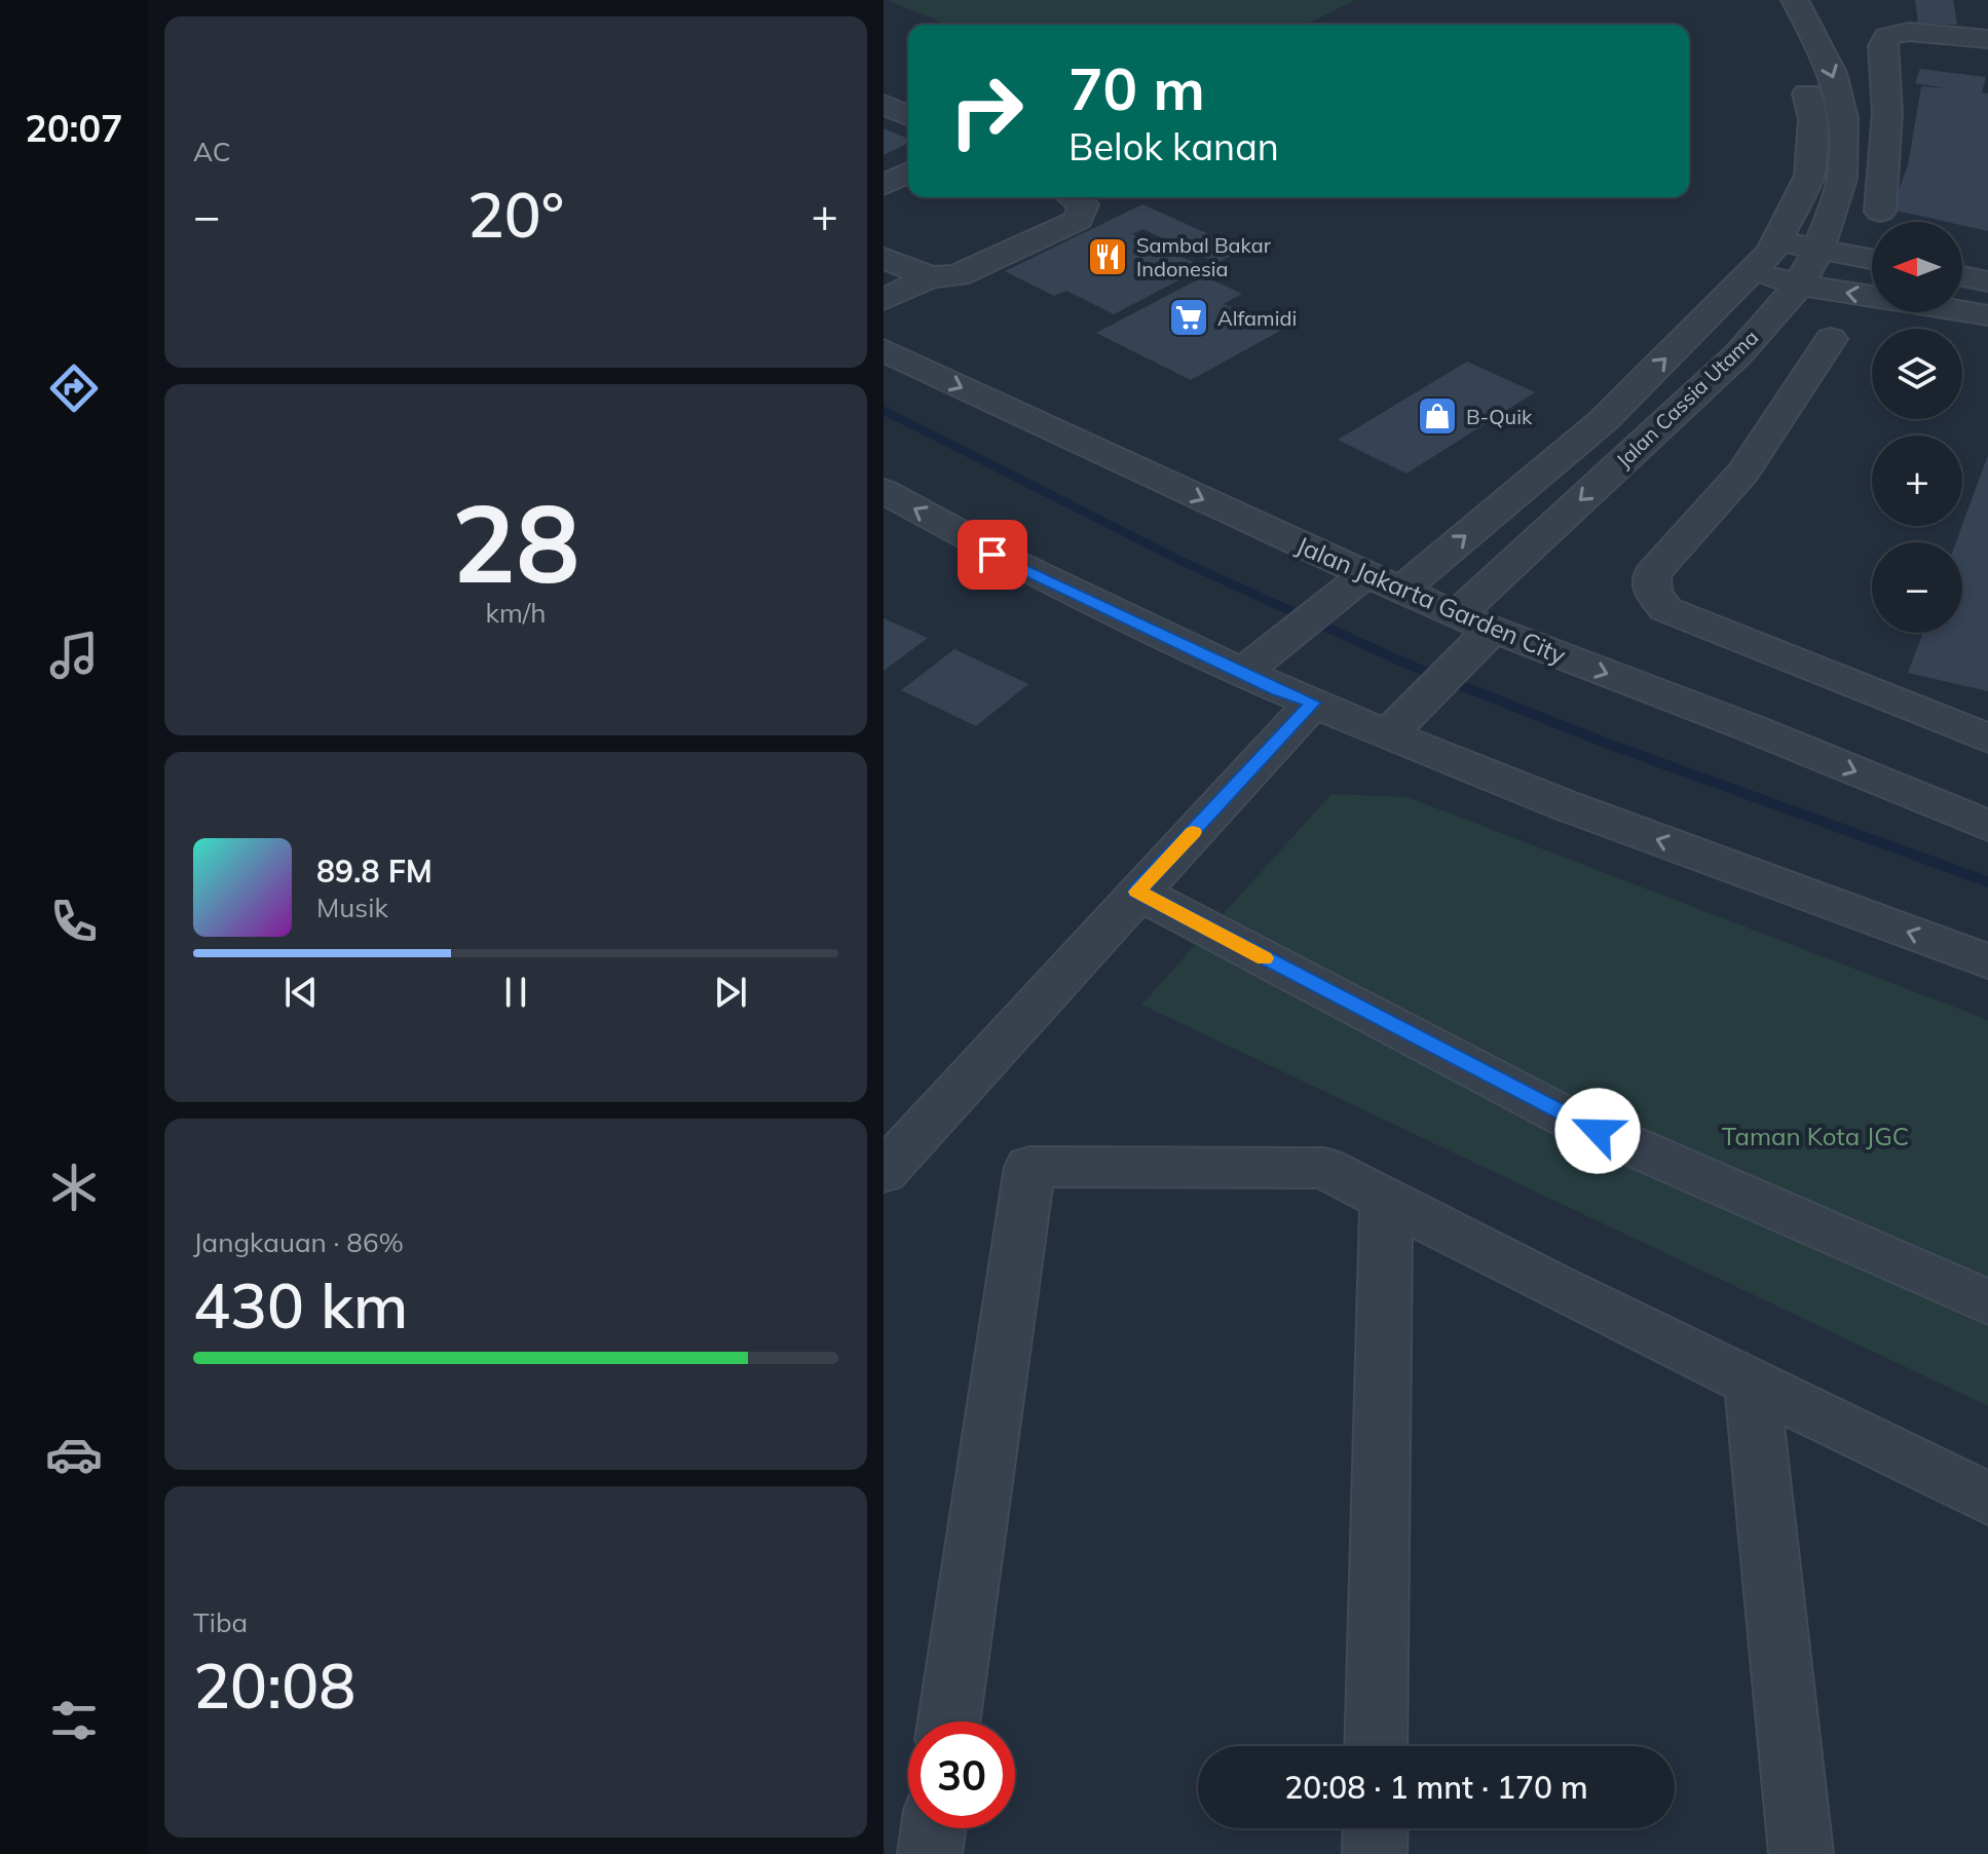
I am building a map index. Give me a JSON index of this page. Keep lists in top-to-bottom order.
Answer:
{
  "streets": {
    "street": ["Jalan Cassia Utama", "Jalan Jakarta Garden City"]
  },
  "crossings": [
    ["Jalan Cassia Utama", "Jalan Jakarta Garden City"]
  ],
  "parks": ["Taman Kota JGC"],
  "places": {
    "restaurant": ["Sambal Bakar Indonesia"],
    "supermarket": ["Alfamidi"],
    "shop": ["B-Quik"]
  },
  "north": "left",
  "page": {
    "tabs": "20:07",
    "tile": [
      "AC",
      ["28", "km/h"],
      ["Jangkauan · 86%", "430 km"],
      ["Tiba", "20:08"]
    ],
    "turn": ["70 m", "Belok kanan"],
    "heat": ["−", "20°", "+"],
    "map_buttons": ["+", "−"],
    "song": ["89.8 FM", "Musik"],
    "limit": "30",
    "trip": "20:08 · 1 mnt · 170 m"
  }
}
